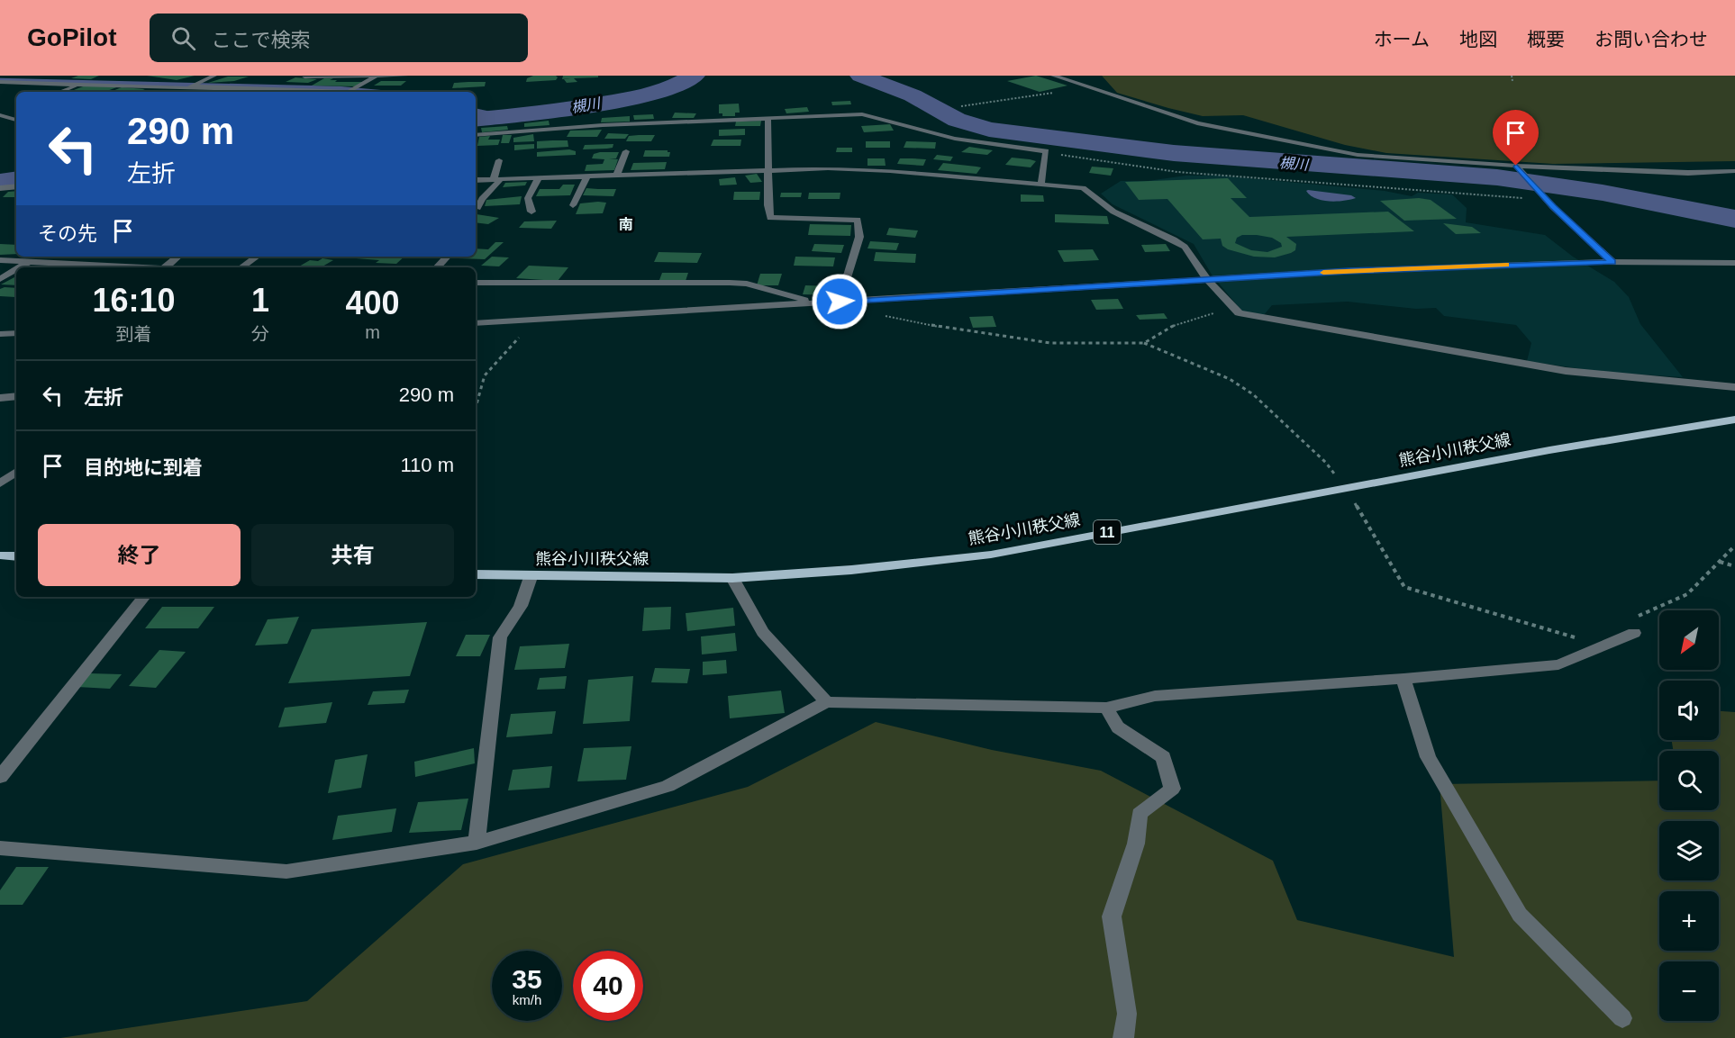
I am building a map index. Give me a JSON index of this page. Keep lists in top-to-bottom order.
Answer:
{
  "streets": {
    "main road": ["熊谷小川秩父線", "11"]
  },
  "districts": ["南"],
  "water": ["槻川"],
  "north": "bottom left",
  "page": {
    "header": "GoPilot",
    "search": "ここで検索",
    "nav": [
      "ホーム",
      "地図",
      "概要",
      "お問い合わせ"
    ],
    "turn": ["290 m", "左折"],
    "then": "その先",
    "eta": [
      "16:10",
      "到着",
      "1",
      "分",
      "400",
      "m"
    ],
    "list": [
      {
        "name": "左折",
        "value": "290 m"
      },
      {
        "name": "目的地に到着",
        "value": "110 m"
      }
    ],
    "buttons": ["終了", "共有"],
    "map_buttons": ["+", "−"],
    "speed": "35 km/h",
    "limit": "40"
  }
}
